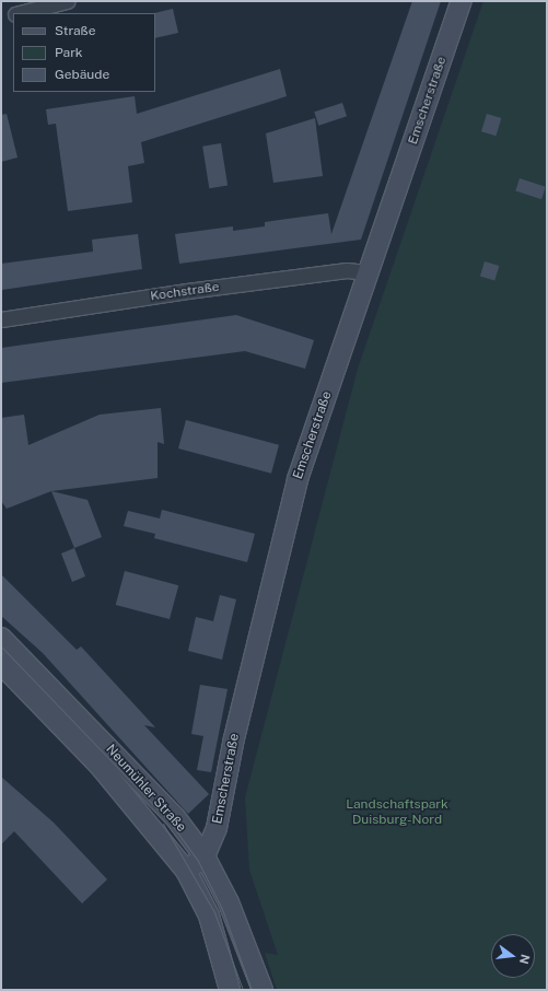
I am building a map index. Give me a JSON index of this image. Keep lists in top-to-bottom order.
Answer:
{
  "streets": {
    "street": ["Emscherstraße", "Kochstraße", "Neumühler Straße"]
  },
  "crossings": [
    ["Emscherstraße", "Kochstraße"],
    ["Emscherstraße", "Neumühler Straße"]
  ],
  "parks": ["Landschaftspark Duisburg-Nord"],
  "legend": ["Straße", "Park", "Gebäude"],
  "north": "right"
}
